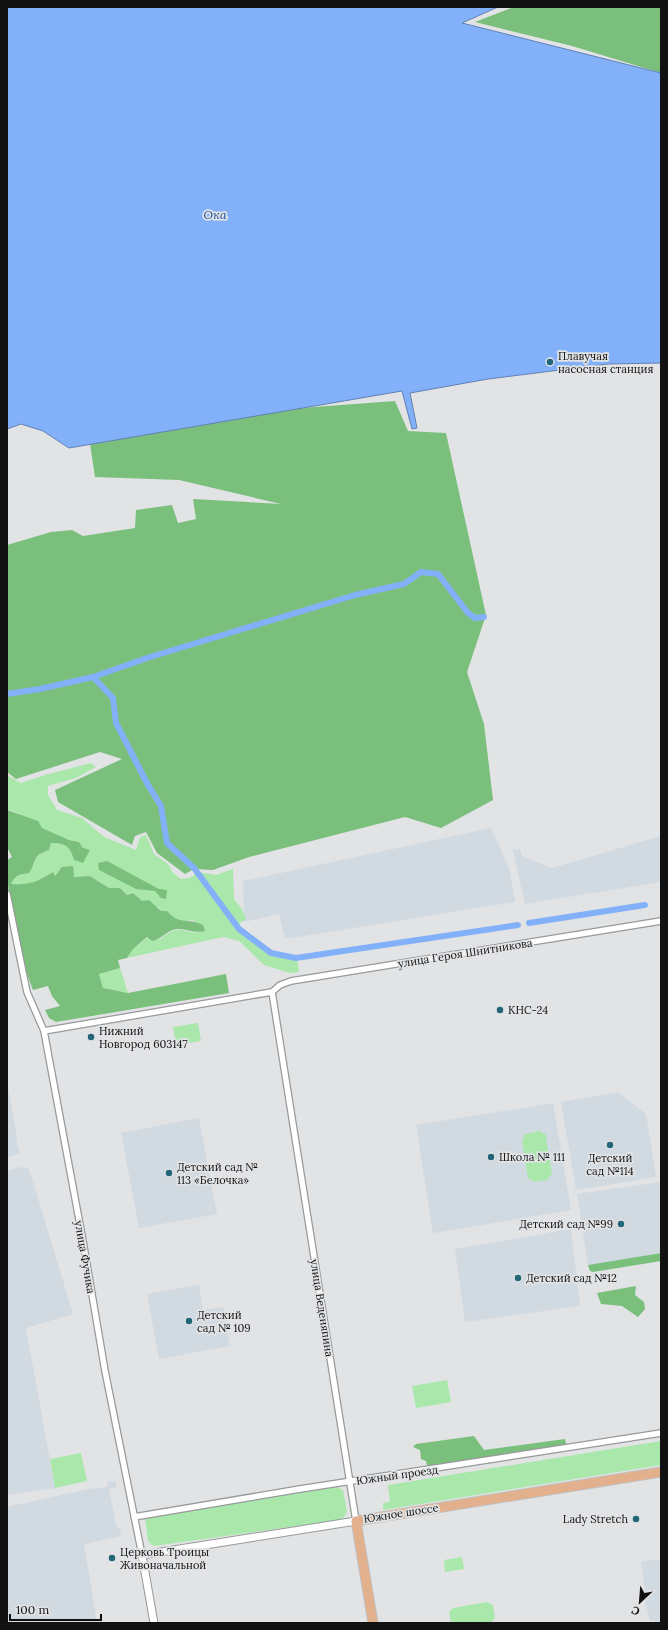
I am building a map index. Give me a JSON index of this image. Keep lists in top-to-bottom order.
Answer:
{
  "streets": {
    "main road": ["улица Веденяпина", "Южное шоссе"],
    "street": ["улица Героя Шнитникова", "улица Фучика", "Южный проезд"]
  },
  "crossings": [
    ["улица Героя Шнитникова", "улица Веденяпина"],
    ["улица Фучика", "Южный проезд"],
    ["улица Фучика", "Южное шоссе"],
    ["улица Веденяпина", "Южный проезд"],
    ["улица Веденяпина", "Южное шоссе"]
  ],
  "water": ["Ока"],
  "places": [
    "Плавучая насосная станция",
    "КНС-24",
    "Нижний Новгород 603147",
    "Детский сад №114",
    "Школа № 111",
    "Детский сад № 113 «Белочка»",
    "Детский сад №99",
    "Детский сад №12",
    "Детский сад № 109",
    "Lady Stretch",
    "Церковь Троицы Живоначальной"
  ],
  "scale_bar": "100 m",
  "north": "bottom left"
}
